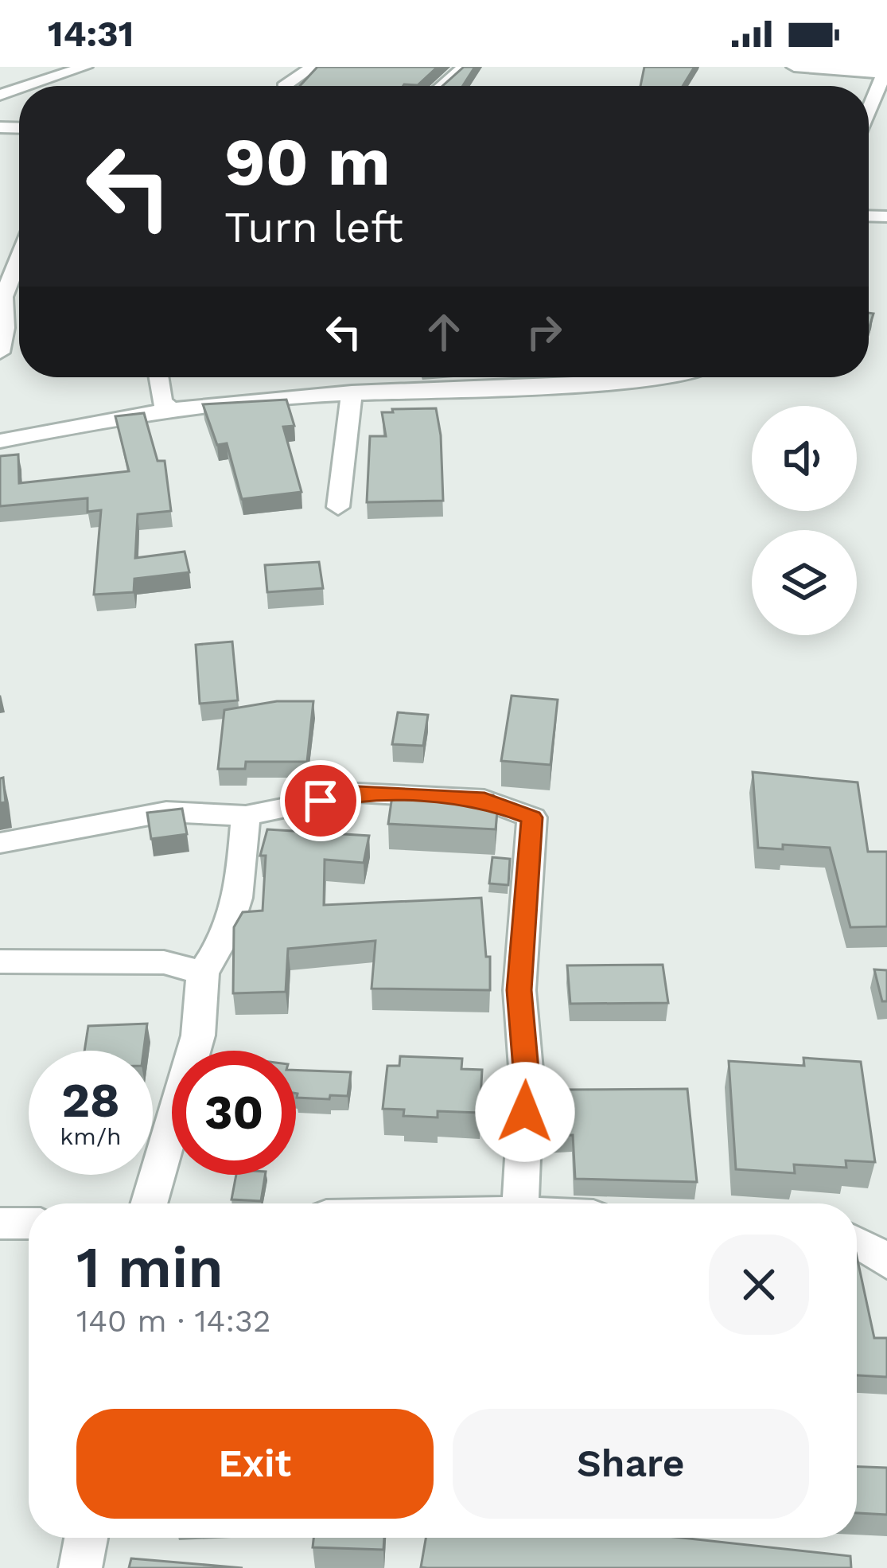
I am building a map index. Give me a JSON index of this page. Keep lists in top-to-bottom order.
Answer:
{
  "page": {
    "status": "14:31",
    "turn": ["90 m", "Turn left"],
    "speed": "28 km/h",
    "limit": "30",
    "heading": ["1 min", "140 m · 14:32"],
    "buttons": ["Exit", "Share"]
  }
}
